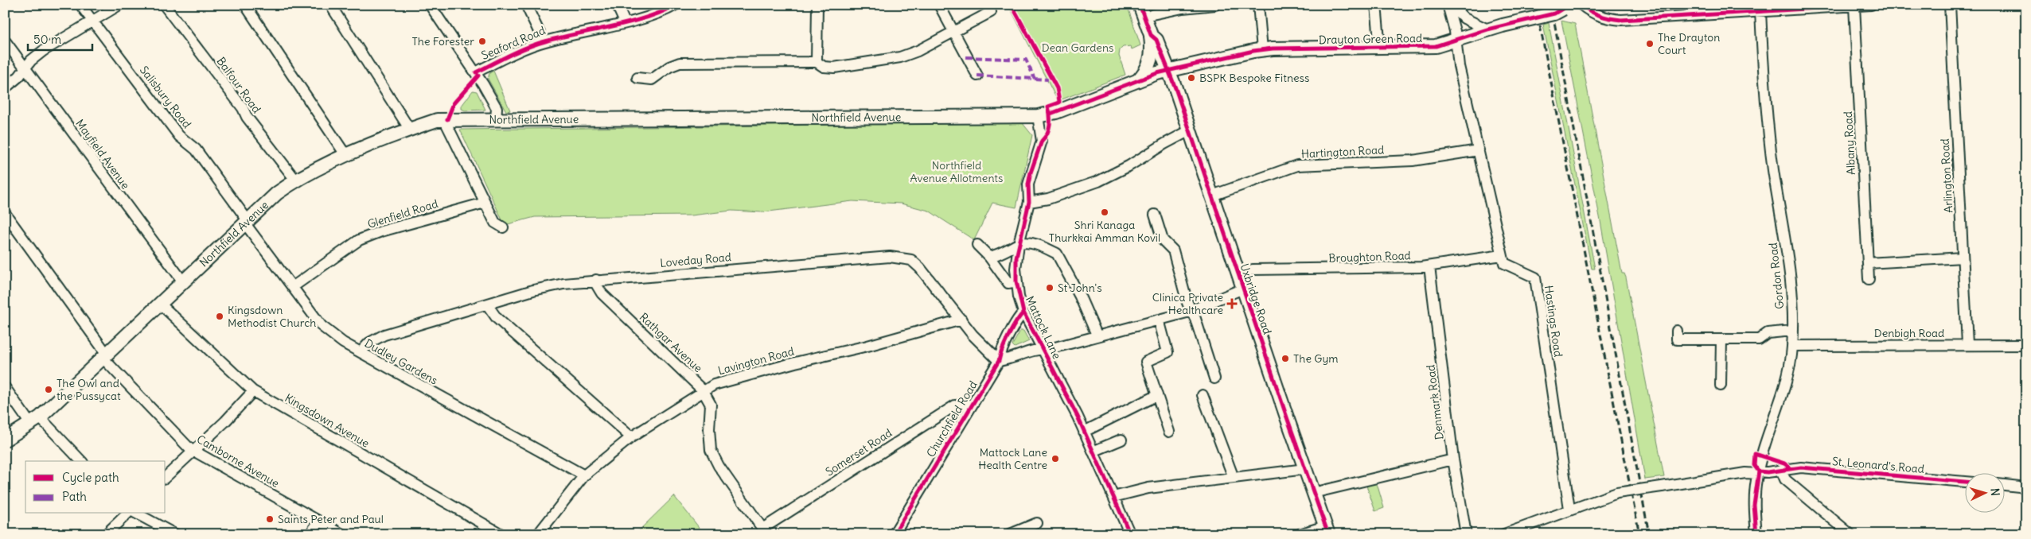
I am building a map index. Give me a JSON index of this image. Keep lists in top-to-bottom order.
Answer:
{
  "streets": {
    "main road": ["Drayton Green Road", "Northfield Avenue", "Uxbridge Road"],
    "street": [
      "Seaford Road",
      "Balfour Road",
      "Salisbury Road",
      "Albany Road",
      "Hartington Road",
      "Mayfield Avenue",
      "Arlington Road",
      "Glenfield Road",
      "Broughton Road",
      "Loveday Road",
      "Gordon Road",
      "Hastings Road",
      "Mattock Lane",
      "Denbigh Road",
      "Rathgar Avenue",
      "Lavington Road",
      "Dudley Gardens",
      "Denmark Road",
      "Churchfield Road",
      "Kingsdown Avenue",
      "Somerset Road",
      "Camborne Avenue",
      "St. Leonard's Road"
    ]
  },
  "crossings": [
    ["Drayton Green Road", "Northfield Avenue"],
    ["Drayton Green Road", "Uxbridge Road"],
    ["Balfour Road", "Northfield Avenue"],
    ["Salisbury Road", "Northfield Avenue"],
    ["Salisbury Road", "Dudley Gardens"],
    ["Northfield Avenue", "Mayfield Avenue"],
    ["Northfield Avenue", "Uxbridge Road"],
    ["Northfield Avenue", "Mattock Lane"],
    ["Northfield Avenue", "Dudley Gardens"],
    ["Northfield Avenue", "Kingsdown Avenue"],
    ["Northfield Avenue", "Camborne Avenue"],
    ["Hartington Road", "Uxbridge Road"],
    ["Arlington Road", "Denbigh Road"],
    ["Glenfield Road", "Dudley Gardens"],
    ["Broughton Road", "Uxbridge Road"],
    ["Broughton Road", "Hastings Road"],
    ["Broughton Road", "Denmark Road"],
    ["Loveday Road", "Rathgar Avenue"],
    ["Loveday Road", "Lavington Road"],
    ["Loveday Road", "Dudley Gardens"],
    ["Loveday Road", "Churchfield Road"],
    ["Gordon Road", "Denbigh Road"],
    ["Gordon Road", "St. Leonard's Road"],
    ["Hastings Road", "St. Leonard's Road"],
    ["Mattock Lane", "Churchfield Road"],
    ["Rathgar Avenue", "Lavington Road"],
    ["Rathgar Avenue", "Somerset Road"],
    ["Lavington Road", "Dudley Gardens"],
    ["Churchfield Road", "Somerset Road"]
  ],
  "parks": ["Dean Gardens", "Northfield Avenue Allotments"],
  "places": {
    "other": [
      "The Forester",
      "The Drayton Court",
      "BSPK Bespoke Fitness",
      "Shri Kanaga Thurkkai Amman Kovil",
      "St John's",
      "Kingsdown Methodist Church",
      "The Gym",
      "The Owl and the Pussycat",
      "Mattock Lane Health Centre",
      "Saints Peter and Paul"
    ],
    "health": ["Clinica Private Healthcare"]
  },
  "legend": ["Cycle path", "Path"],
  "scale_bar": "50 m",
  "north": "right"
}
